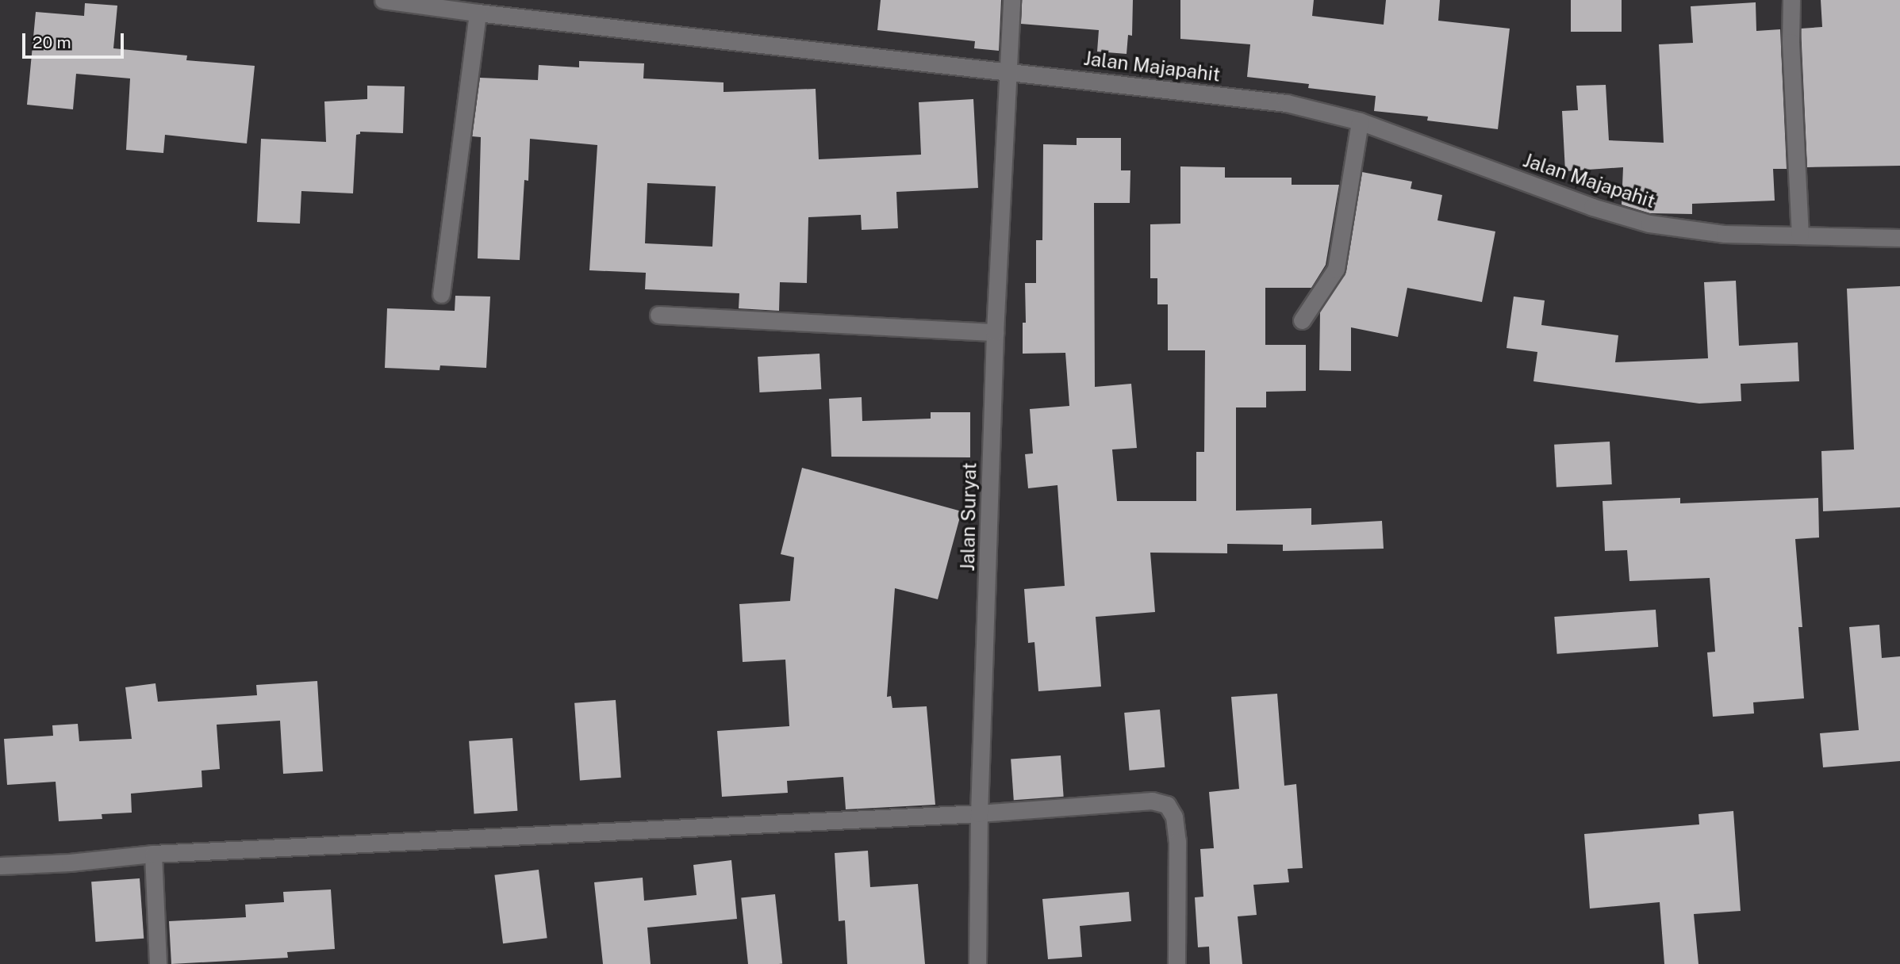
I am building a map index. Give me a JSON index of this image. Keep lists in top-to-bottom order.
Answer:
{
  "streets": {
    "street": ["Jalan Majapahit", "Jalan Suryat"]
  },
  "crossings": [
    ["Jalan Majapahit", "Jalan Suryat"]
  ],
  "scale_bar": "20 m"
}
